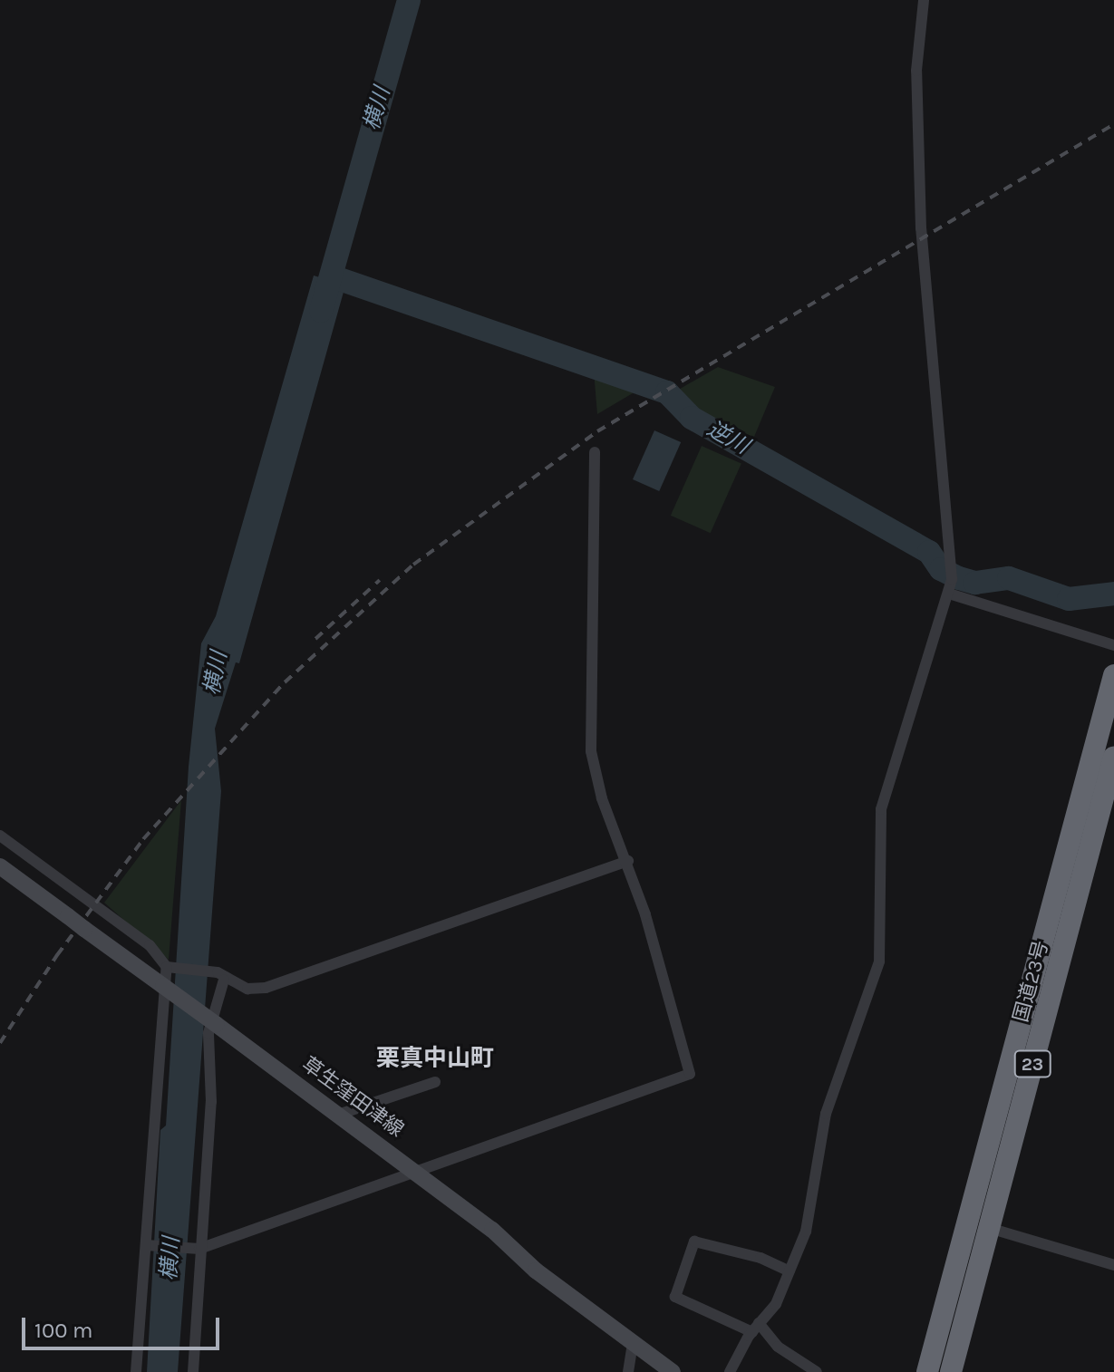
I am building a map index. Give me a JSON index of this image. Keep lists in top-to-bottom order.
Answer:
{
  "streets": {
    "highway": ["国道23号", "23"],
    "main road": ["草生窪田津線"]
  },
  "districts": ["栗真中山町"],
  "water": ["横川", "逆川"],
  "scale_bar": "100 m"
}
